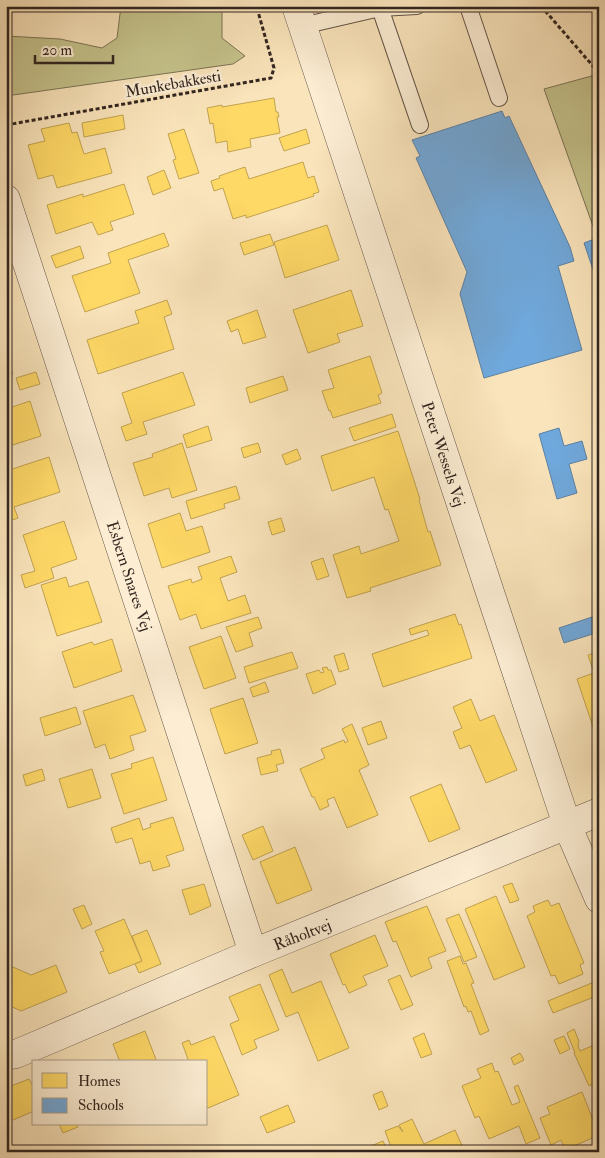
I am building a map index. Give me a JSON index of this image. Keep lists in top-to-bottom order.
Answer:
{
  "streets": {
    "street": ["Peter Wessels Vej", "Esbern Snares Vej", "Råholtvej"],
    "path": ["Munkebakkesti"]
  },
  "crossings": [
    ["Peter Wessels Vej", "Råholtvej"],
    ["Esbern Snares Vej", "Råholtvej"]
  ],
  "legend": ["Homes", "Schools"],
  "scale_bar": "20 m"
}
